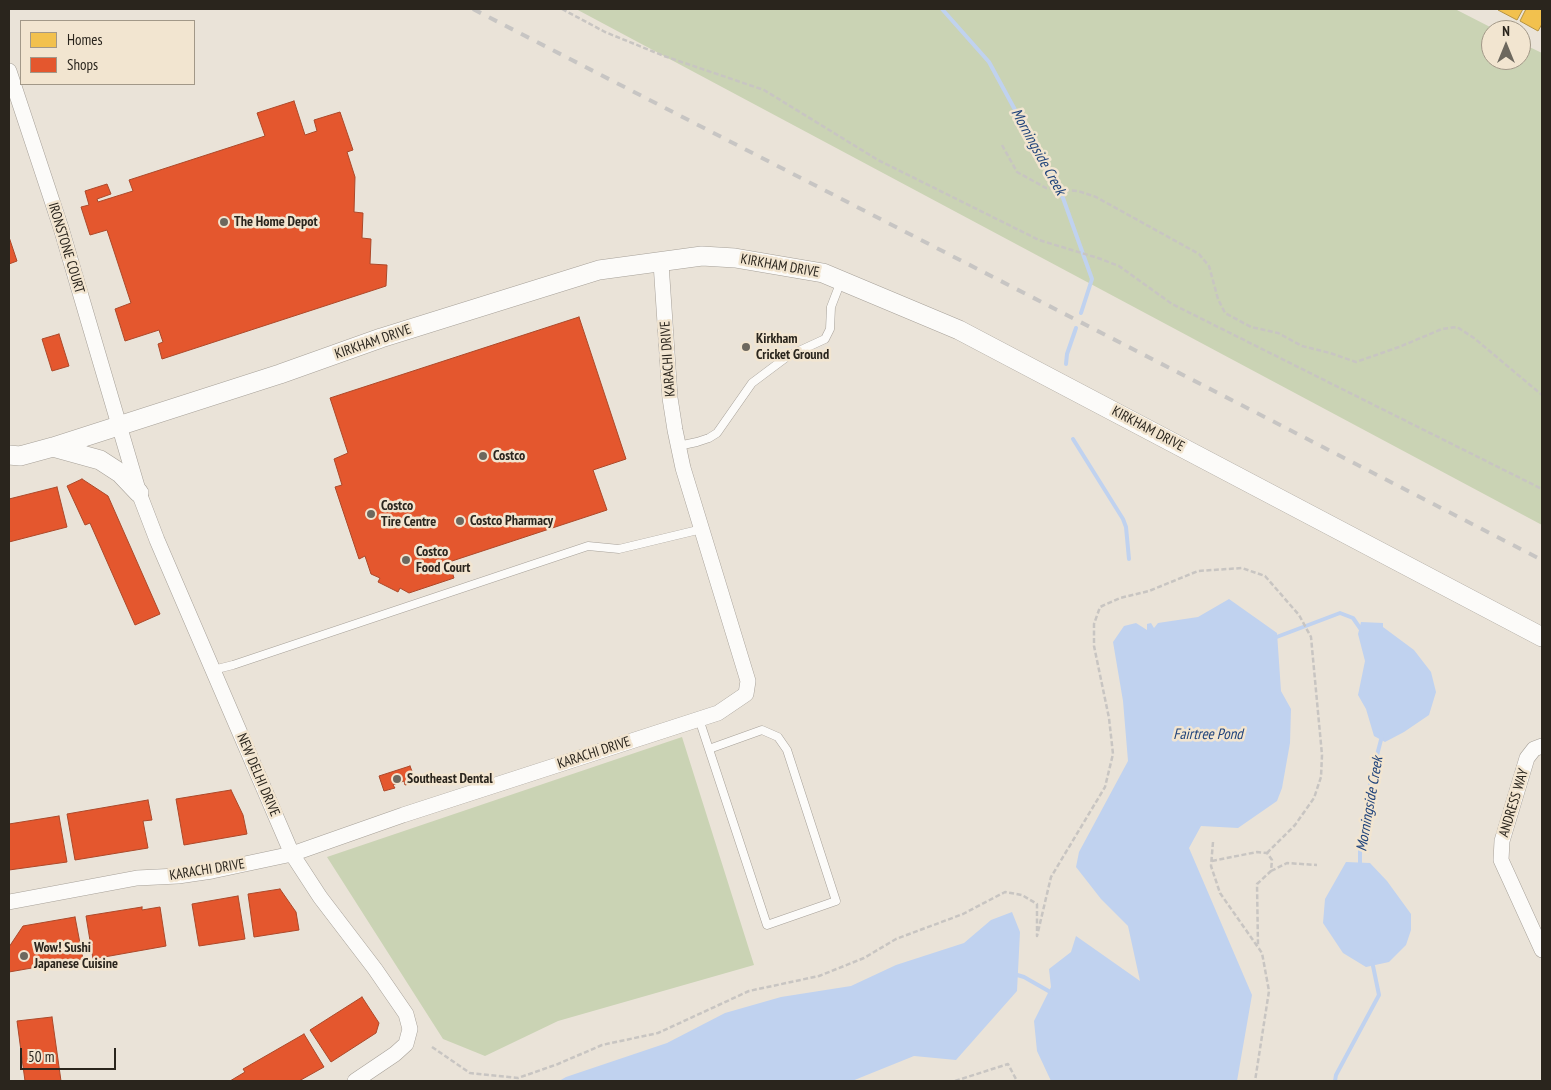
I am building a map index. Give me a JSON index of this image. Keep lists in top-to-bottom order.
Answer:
{
  "streets": {
    "street": [
      "IRONSTONE COURT",
      "KIRKHAM DRIVE",
      "KARACHI DRIVE",
      "NEW DELHI DRIVE",
      "ANDRESS WAY"
    ]
  },
  "crossings": [
    ["IRONSTONE COURT", "KIRKHAM DRIVE"],
    ["IRONSTONE COURT", "NEW DELHI DRIVE"],
    ["KIRKHAM DRIVE", "KARACHI DRIVE"],
    ["KIRKHAM DRIVE", "NEW DELHI DRIVE"],
    ["KARACHI DRIVE", "NEW DELHI DRIVE"]
  ],
  "water": ["Morningside Creek", "Fairtree Pond"],
  "places": [
    "The Home Depot",
    "Kirkham Cricket Ground",
    "Costco",
    "Costco Tire Centre",
    "Costco Pharmacy",
    "Costco Food Court",
    "Southeast Dental",
    "Wow! Sushi Japanese Cuisine"
  ],
  "legend": ["Homes", "Shops"],
  "scale_bar": "50 m",
  "north": "top"
}
